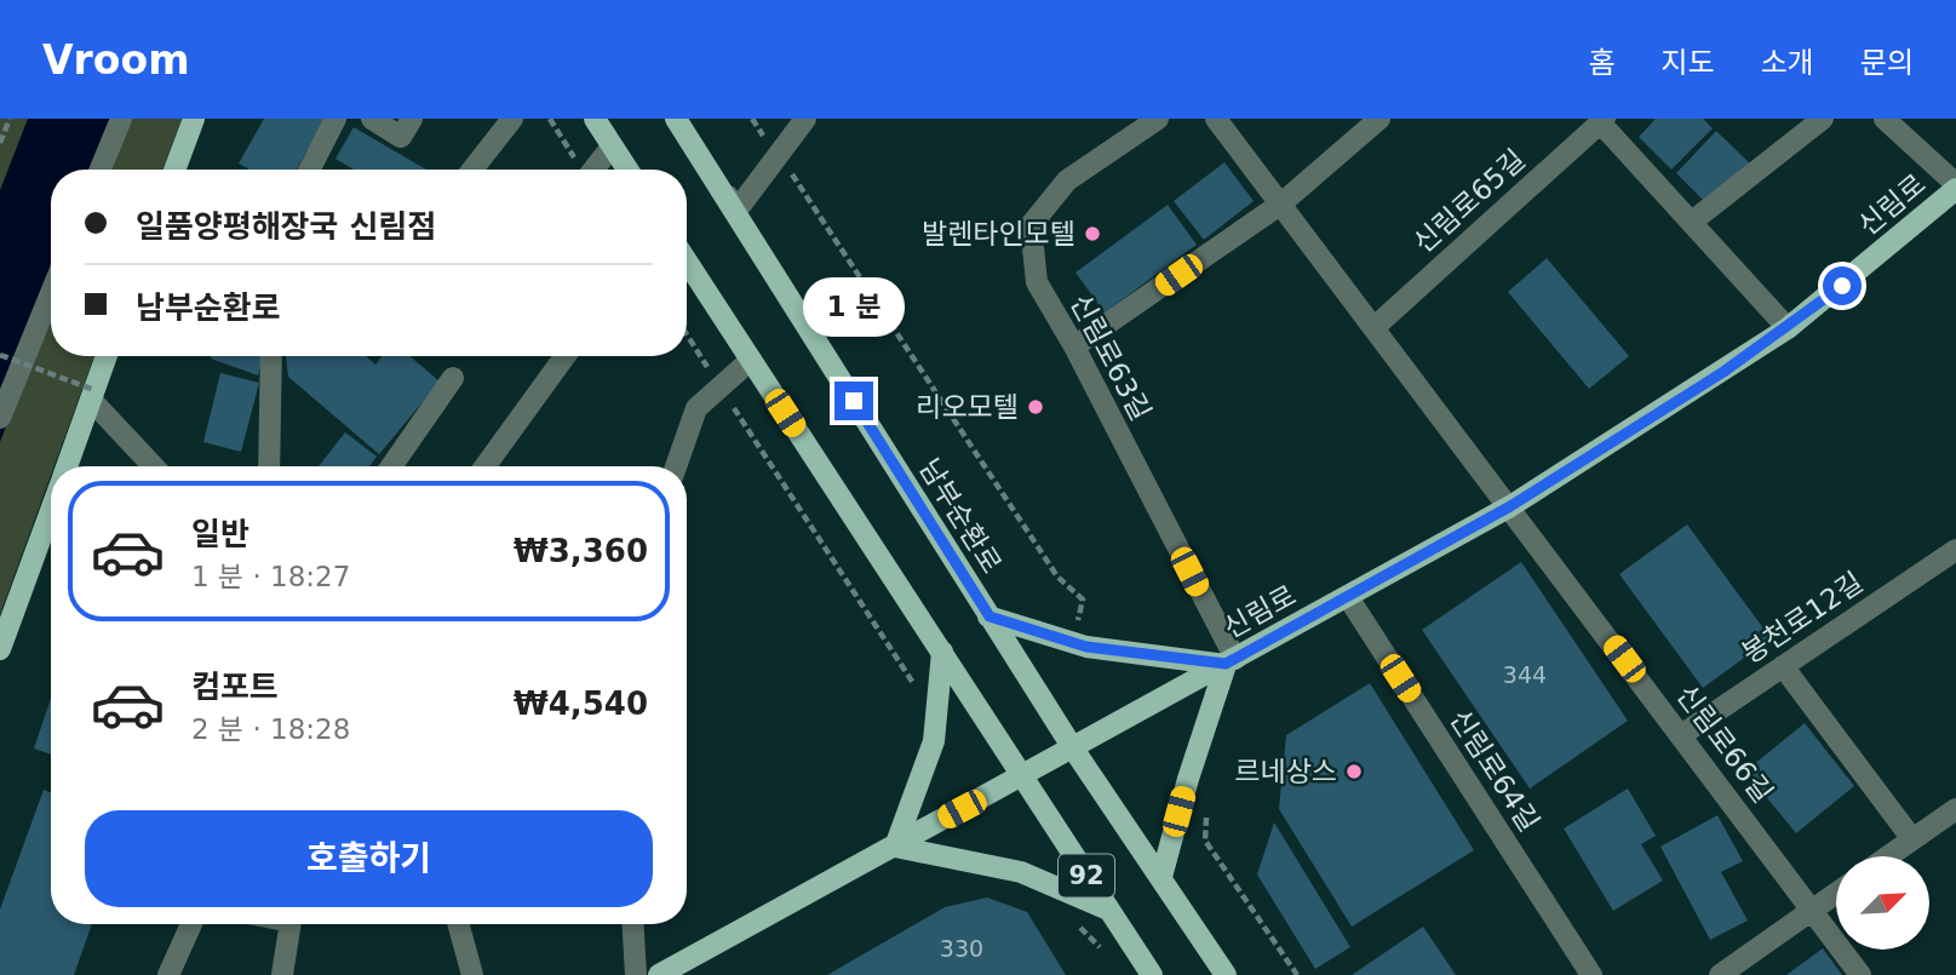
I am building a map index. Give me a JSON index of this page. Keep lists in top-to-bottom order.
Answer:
{
  "streets": {
    "main road": ["신림로", "남부순환로", "92"],
    "street": [
      "신림로65길",
      "신림로63길",
      "봉천로12길",
      "신림로66길",
      "신림로64길"
    ]
  },
  "crossings": [
    ["신림로", "신림로63길"],
    ["신림로", "남부순환로"],
    ["신림로", "신림로66길"],
    ["신림로", "신림로64길"],
    ["신림로", "92"],
    ["봉천로12길", "신림로66길"]
  ],
  "places": ["발렌타인모텔", "리오모텔", "르네상스"],
  "house_numbers": ["344", "330"],
  "north": "top right",
  "page": {
    "header": "Vroom",
    "nav": [
      "홈",
      "지도",
      "소개",
      "문의"
    ],
    "banner": ["일품양평해장국 신림점", "남부순환로"],
    "bubble": "1 분",
    "list": [
      {
        "name": "일반",
        "note": "1 분 · 18:27",
        "value": "₩3,360"
      },
      {
        "name": "컴포트",
        "note": "2 분 · 18:28",
        "value": "₩4,540"
      }
    ],
    "buttons": "호출하기"
  }
}
